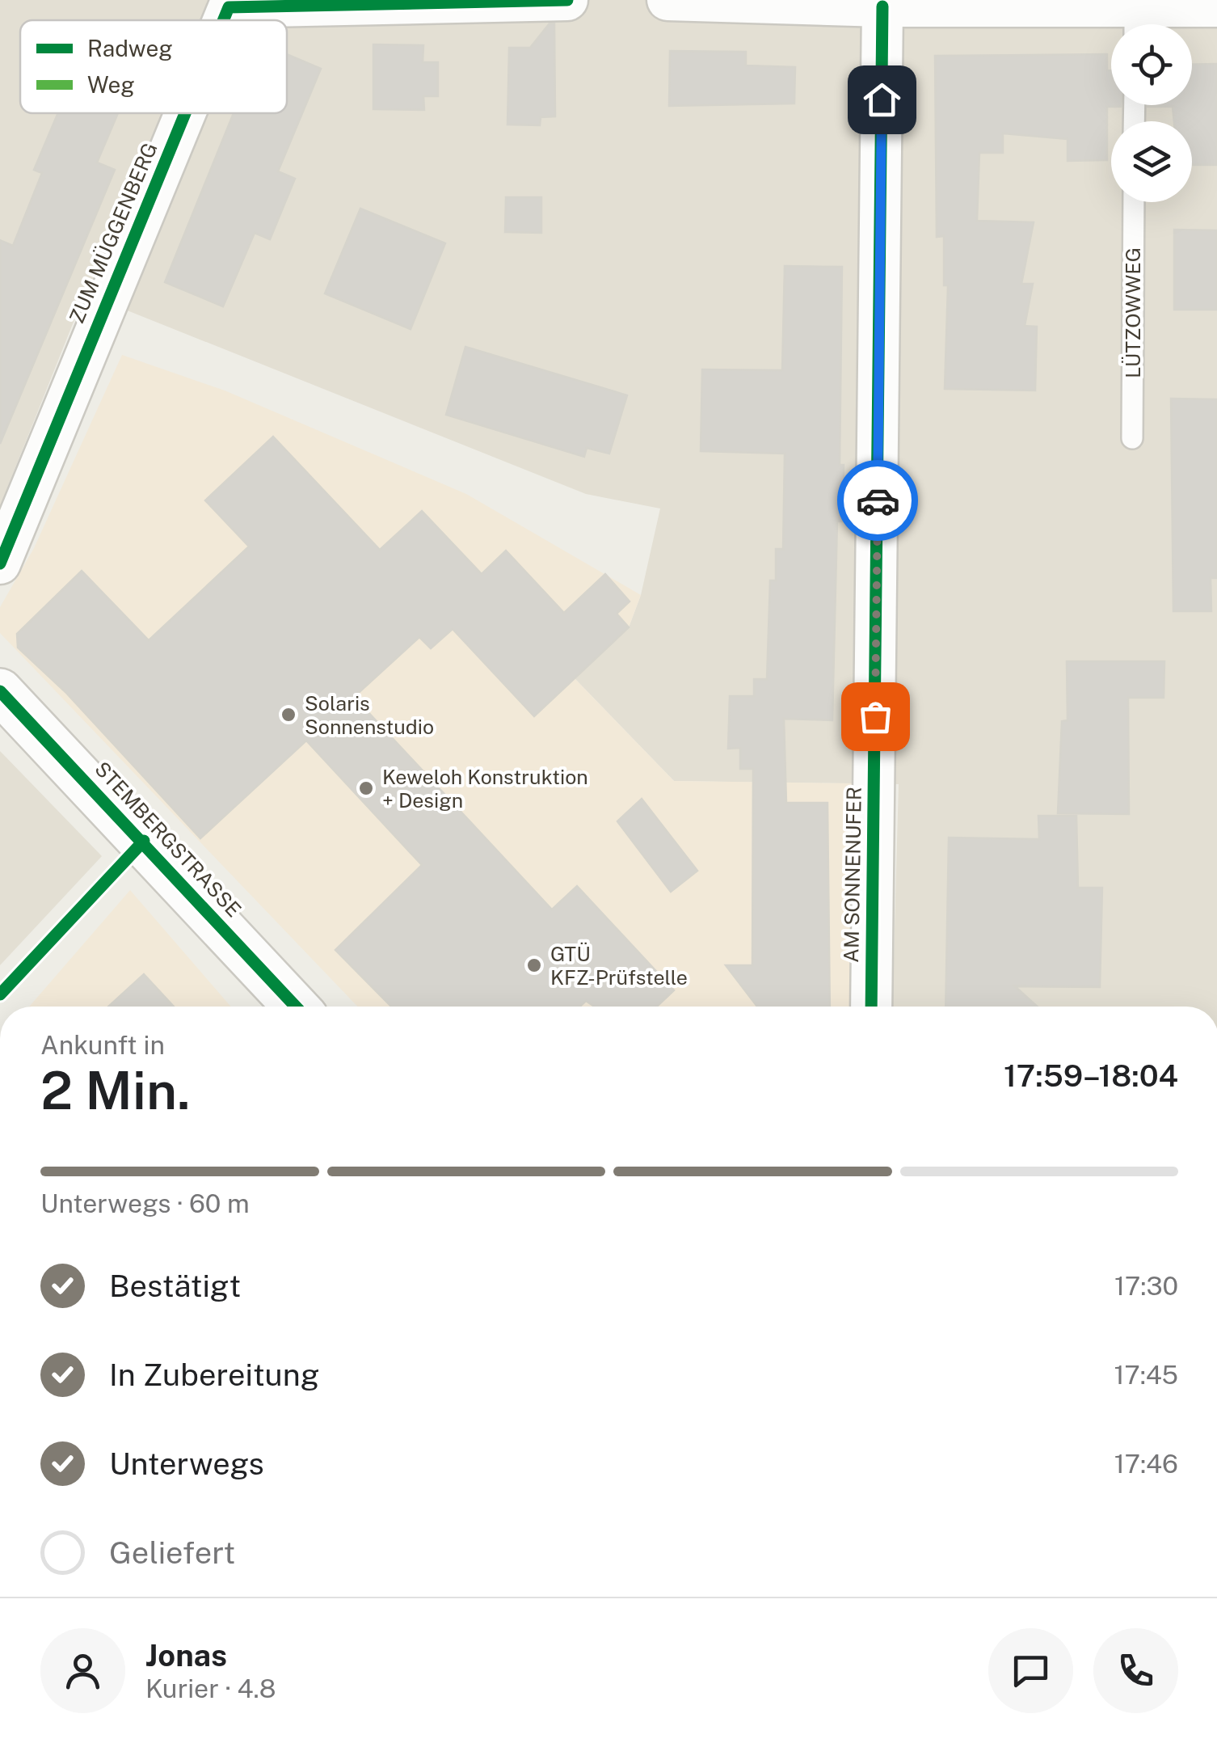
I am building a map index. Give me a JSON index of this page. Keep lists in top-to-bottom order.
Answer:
{
  "streets": {
    "street": ["ZUM MÜGGENBERG", "STEMBERGSTRASSE", "AM SONNENUFER"],
    "lane": ["LÜTZOWWEG"]
  },
  "places": ["Solaris Sonnenstudio", "Keweloh Konstruktion + Design", "GTÜ KFZ-Prüfstelle"],
  "legend": ["Radweg", "Weg"],
  "page": {
    "heading": ["2 Min.", "Ankunft in", "17:59–18:04"],
    "panel": ["Jonas", "Kurier · 4.8"],
    "bar": "Unterwegs · 60 m",
    "list": [
      ["Bestätigt", "17:30"],
      ["In Zubereitung", "17:45"],
      ["Unterwegs", "17:46"],
      "Geliefert"
    ]
  }
}
